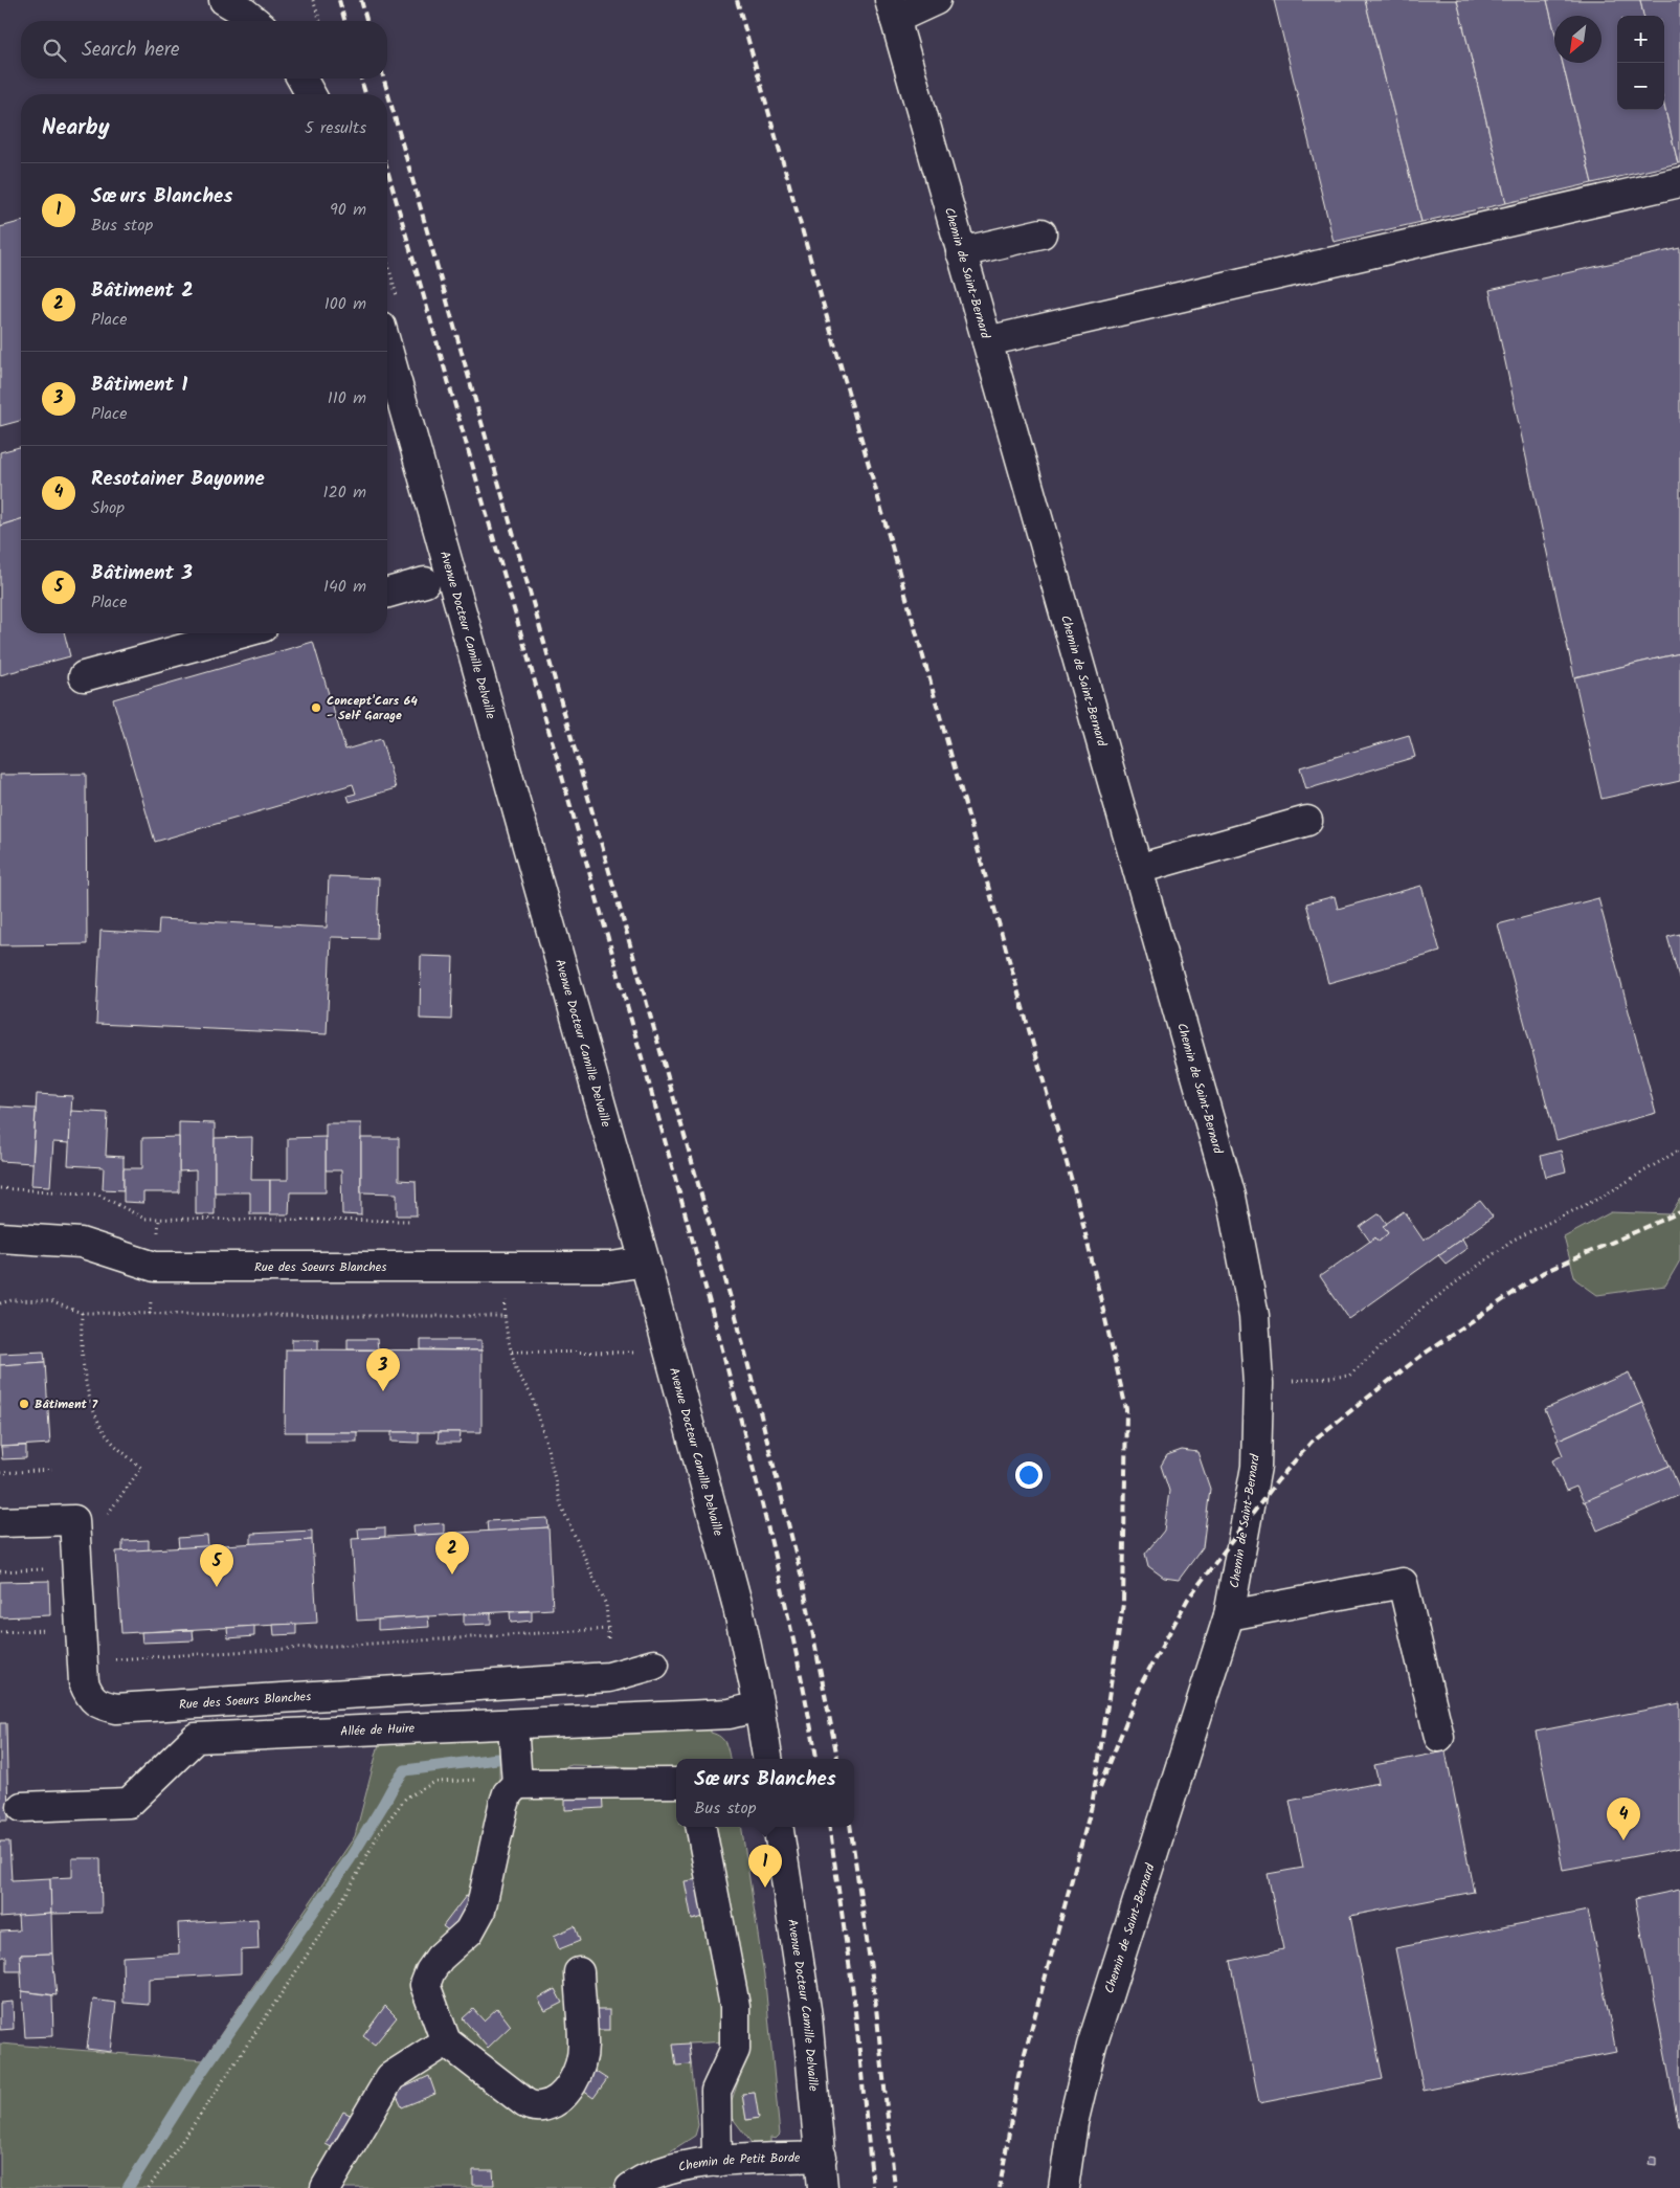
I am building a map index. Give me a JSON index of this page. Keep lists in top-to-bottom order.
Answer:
{
  "streets": {
    "street": [
      "Chemin de Saint-Bernard",
      "Avenue Docteur Camille Delvaille",
      "Rue des Soeurs Blanches",
      "Allée de Huire",
      "Chemin de Petit Borde"
    ]
  },
  "crossings": [
    ["Avenue Docteur Camille Delvaille", "Rue des Soeurs Blanches"],
    ["Avenue Docteur Camille Delvaille", "Allée de Huire"],
    ["Avenue Docteur Camille Delvaille", "Chemin de Petit Borde"]
  ],
  "places": ["Concept'Cars 64 - Self Garage", "Bâtiment 7"],
  "north": "bottom left",
  "page": {
    "map_buttons": ["+", "−"],
    "search": "Search here",
    "heading": ["Nearby", "5 results"],
    "list": [
      {
        "mark": "1",
        "name": "Sœurs Blanches",
        "note": "Bus stop",
        "value": "90 m"
      },
      {
        "mark": "2",
        "name": "Bâtiment 2",
        "note": "Place",
        "value": "100 m"
      },
      {
        "mark": "3",
        "name": "Bâtiment 1",
        "note": "Place",
        "value": "110 m"
      },
      {
        "mark": "4",
        "name": "Resotainer Bayonne",
        "note": "Shop",
        "value": "120 m"
      },
      {
        "mark": "5",
        "name": "Bâtiment 3",
        "note": "Place",
        "value": "140 m"
      }
    ],
    "pins": [
      "3",
      "2",
      "5",
      "4",
      "1"
    ],
    "popup": ["Sœurs Blanches", "Bus stop"]
  }
}
